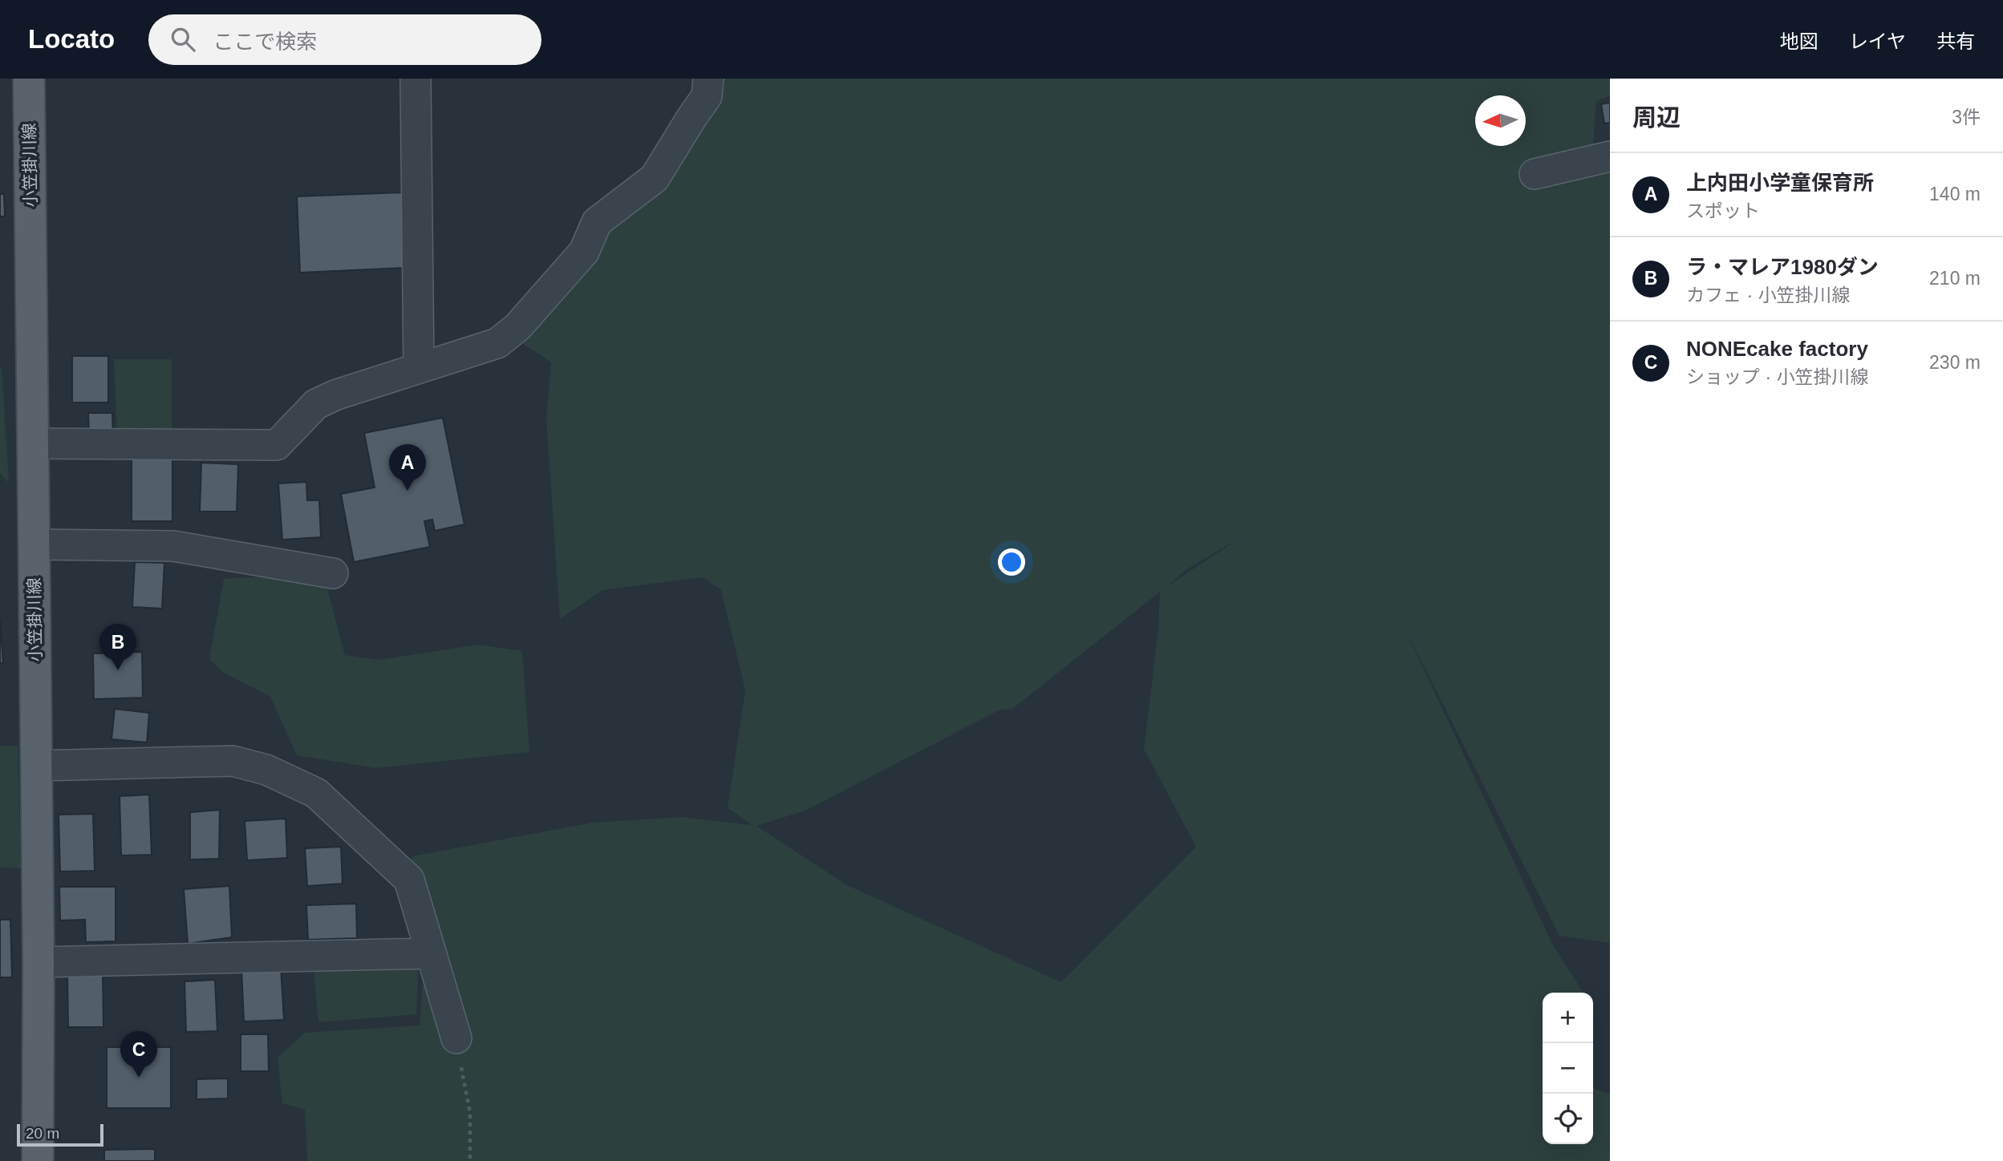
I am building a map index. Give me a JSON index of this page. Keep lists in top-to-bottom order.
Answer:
{
  "streets": {
    "main road": ["小笠掛川線"]
  },
  "scale_bar": "20 m",
  "north": "left",
  "page": {
    "header": "Locato",
    "search": "ここで検索",
    "nav": ["地図", "レイヤ", "共有"],
    "heading": ["周辺", "3件"],
    "list": [
      {
        "mark": "A",
        "name": "上内田小学童保育所",
        "note": "スポット",
        "value": "140 m"
      },
      {
        "mark": "B",
        "name": "ラ・マレア1980ダン",
        "note": "カフェ · 小笠掛川線",
        "value": "210 m"
      },
      {
        "mark": "C",
        "name": "NONEcake factory",
        "note": "ショップ · 小笠掛川線",
        "value": "230 m"
      }
    ],
    "pins": ["A", "B", "C"],
    "map_buttons": ["+", "−"],
    "scale": "20 m"
  }
}
